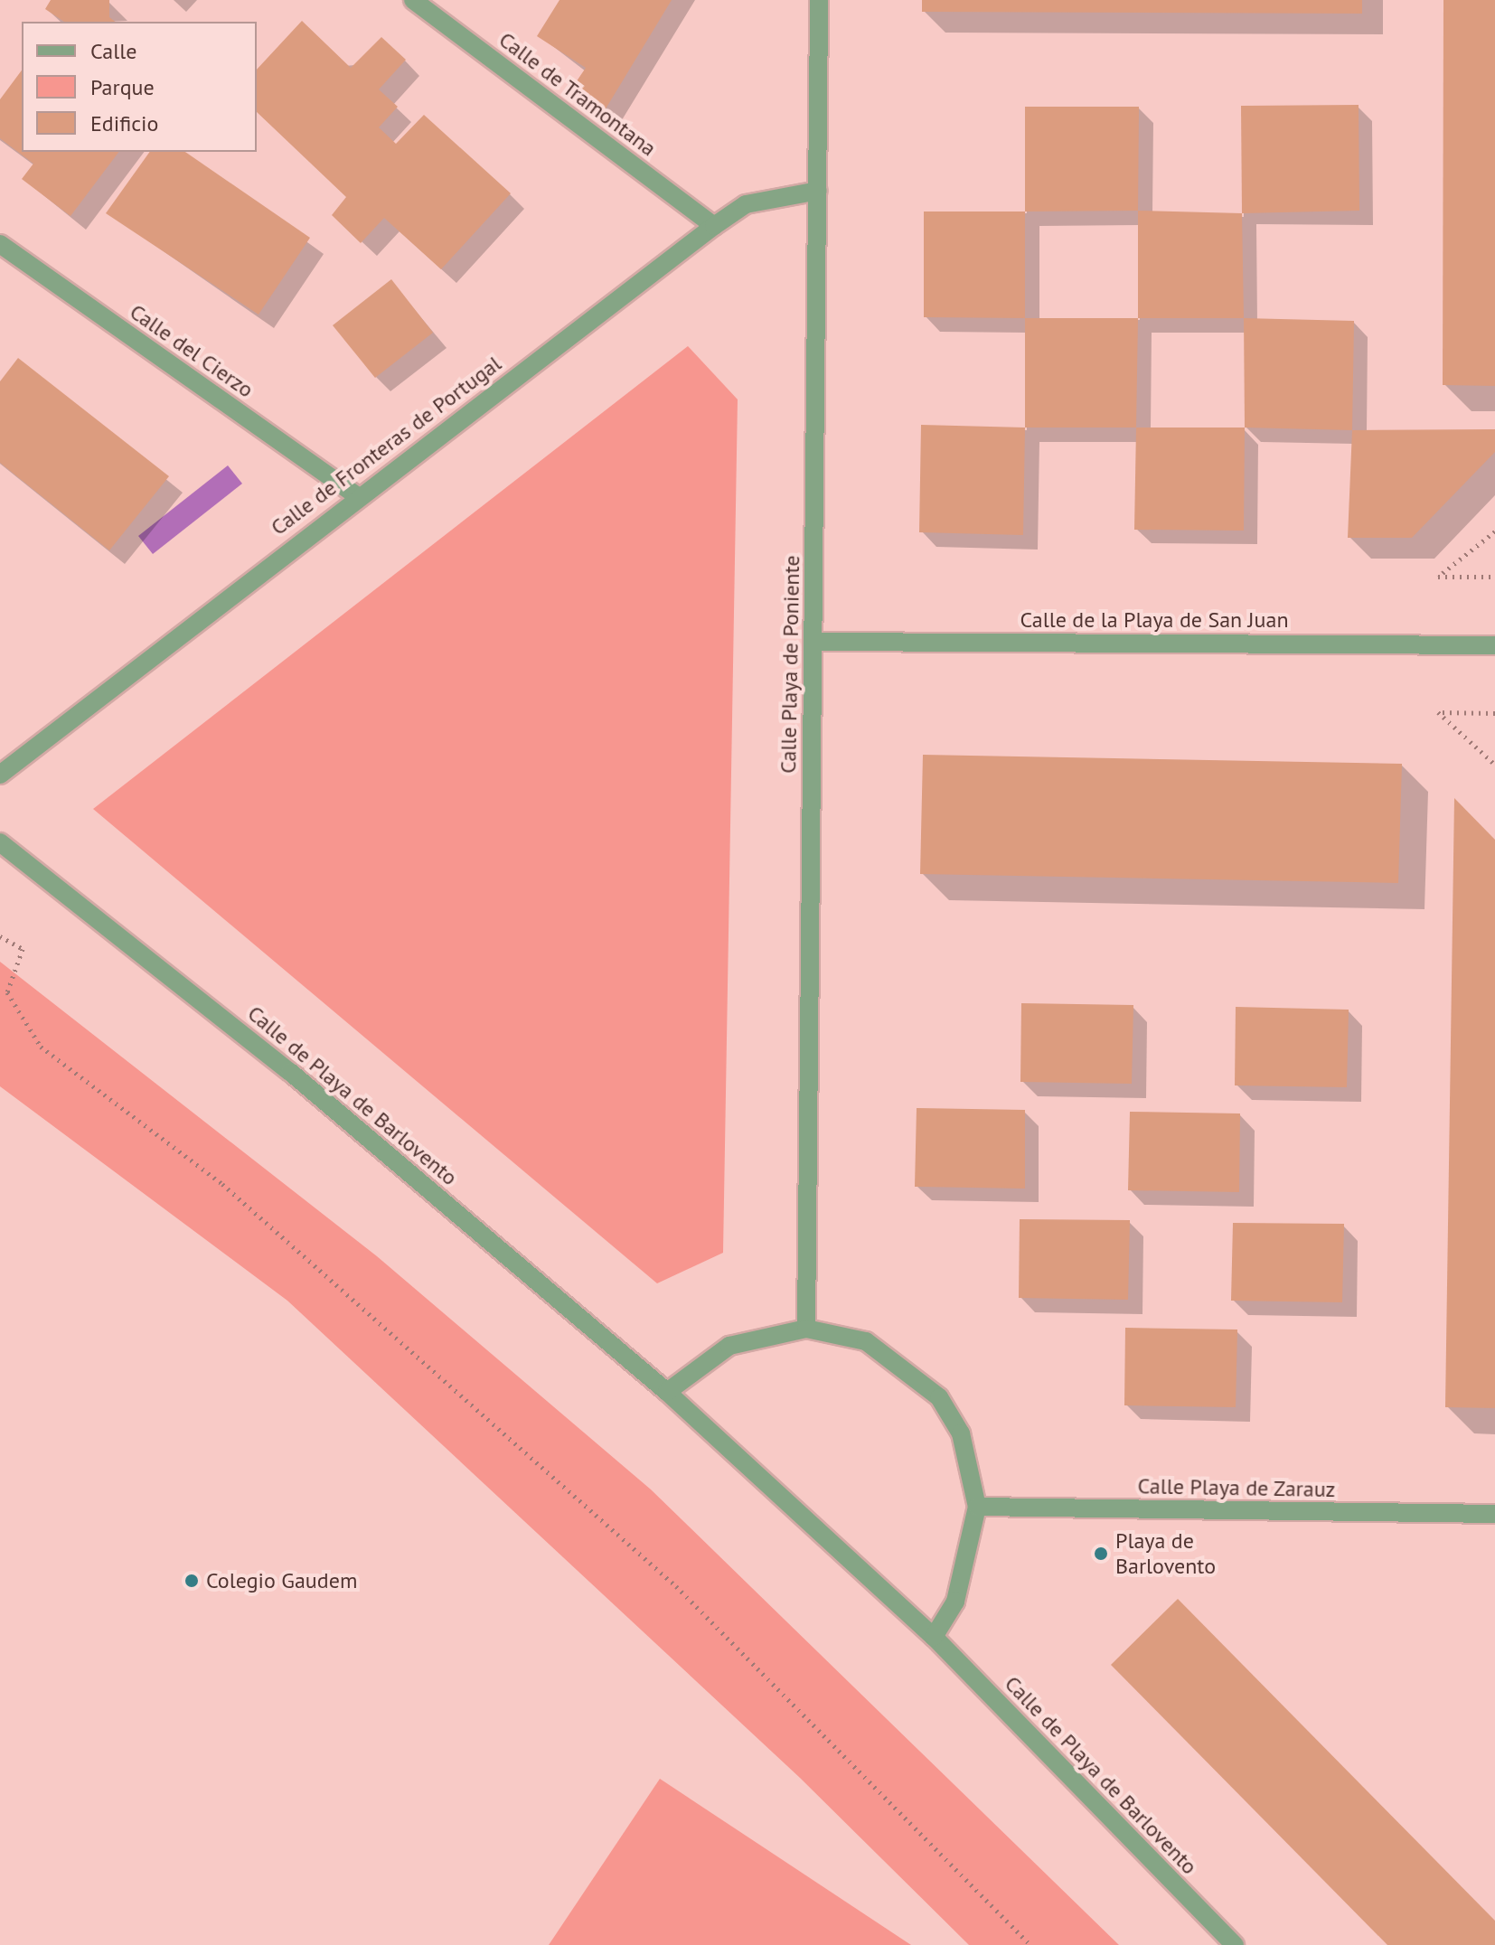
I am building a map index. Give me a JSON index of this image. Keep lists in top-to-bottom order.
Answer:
{
  "streets": {
    "street": [
      "Calle de Tramontana",
      "Calle del Cierzo",
      "Calle de Fronteras de Portugal",
      "Calle de la Playa de San Juan",
      "Calle Playa de Poniente",
      "Calle de Playa de Barlovento",
      "Calle Playa de Zarauz"
    ]
  },
  "crossings": [
    ["Calle de Tramontana", "Calle de Fronteras de Portugal"],
    ["Calle del Cierzo", "Calle de Fronteras de Portugal"],
    ["Calle de Fronteras de Portugal", "Calle Playa de Poniente"],
    ["Calle de la Playa de San Juan", "Calle Playa de Poniente"]
  ],
  "places": ["Playa de Barlovento", "Colegio Gaudem"],
  "legend": ["Calle", "Parque", "Edificio"]
}
